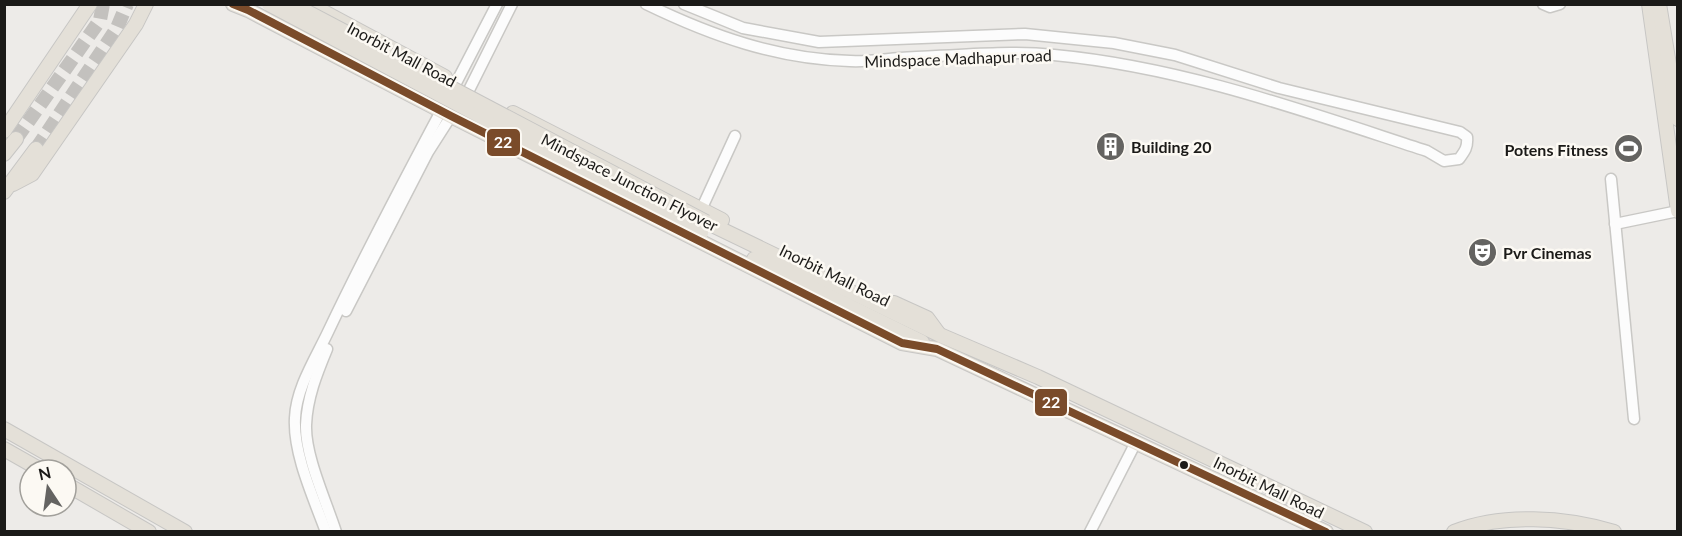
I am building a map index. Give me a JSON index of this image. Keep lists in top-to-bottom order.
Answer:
{
  "streets": {
    "main road": ["Inorbit Mall Road", "Mindspace Junction Flyover"],
    "street": ["Mindspace Madhapur road"]
  },
  "crossings": [
    ["Inorbit Mall Road", "Mindspace Junction Flyover"]
  ],
  "places": {
    "building": ["Building 20"],
    "sports": ["Potens Fitness"],
    "theatre": ["Pvr Cinemas"]
  },
  "lines": ["transit line 22"],
  "north": "top"
}
